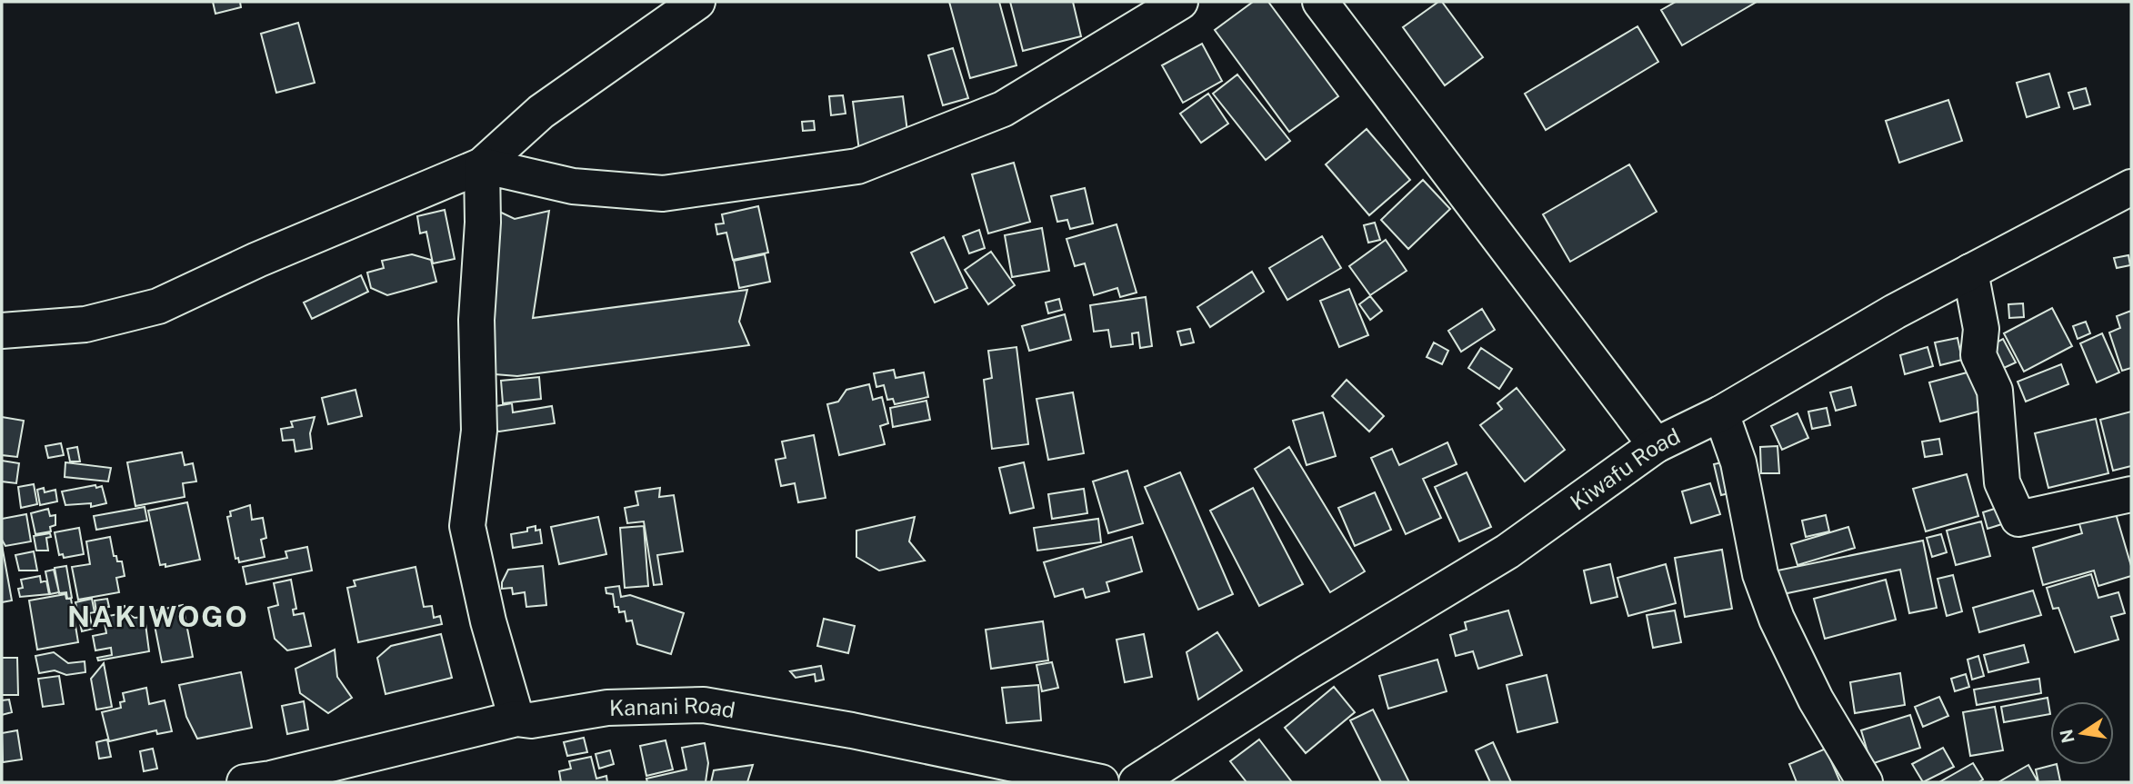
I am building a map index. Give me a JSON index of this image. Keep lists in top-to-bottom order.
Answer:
{
  "streets": {
    "street": ["Kiwafu Road", "Kanani Road"]
  },
  "districts": ["NAKIWOGO"],
  "north": "left"
}
